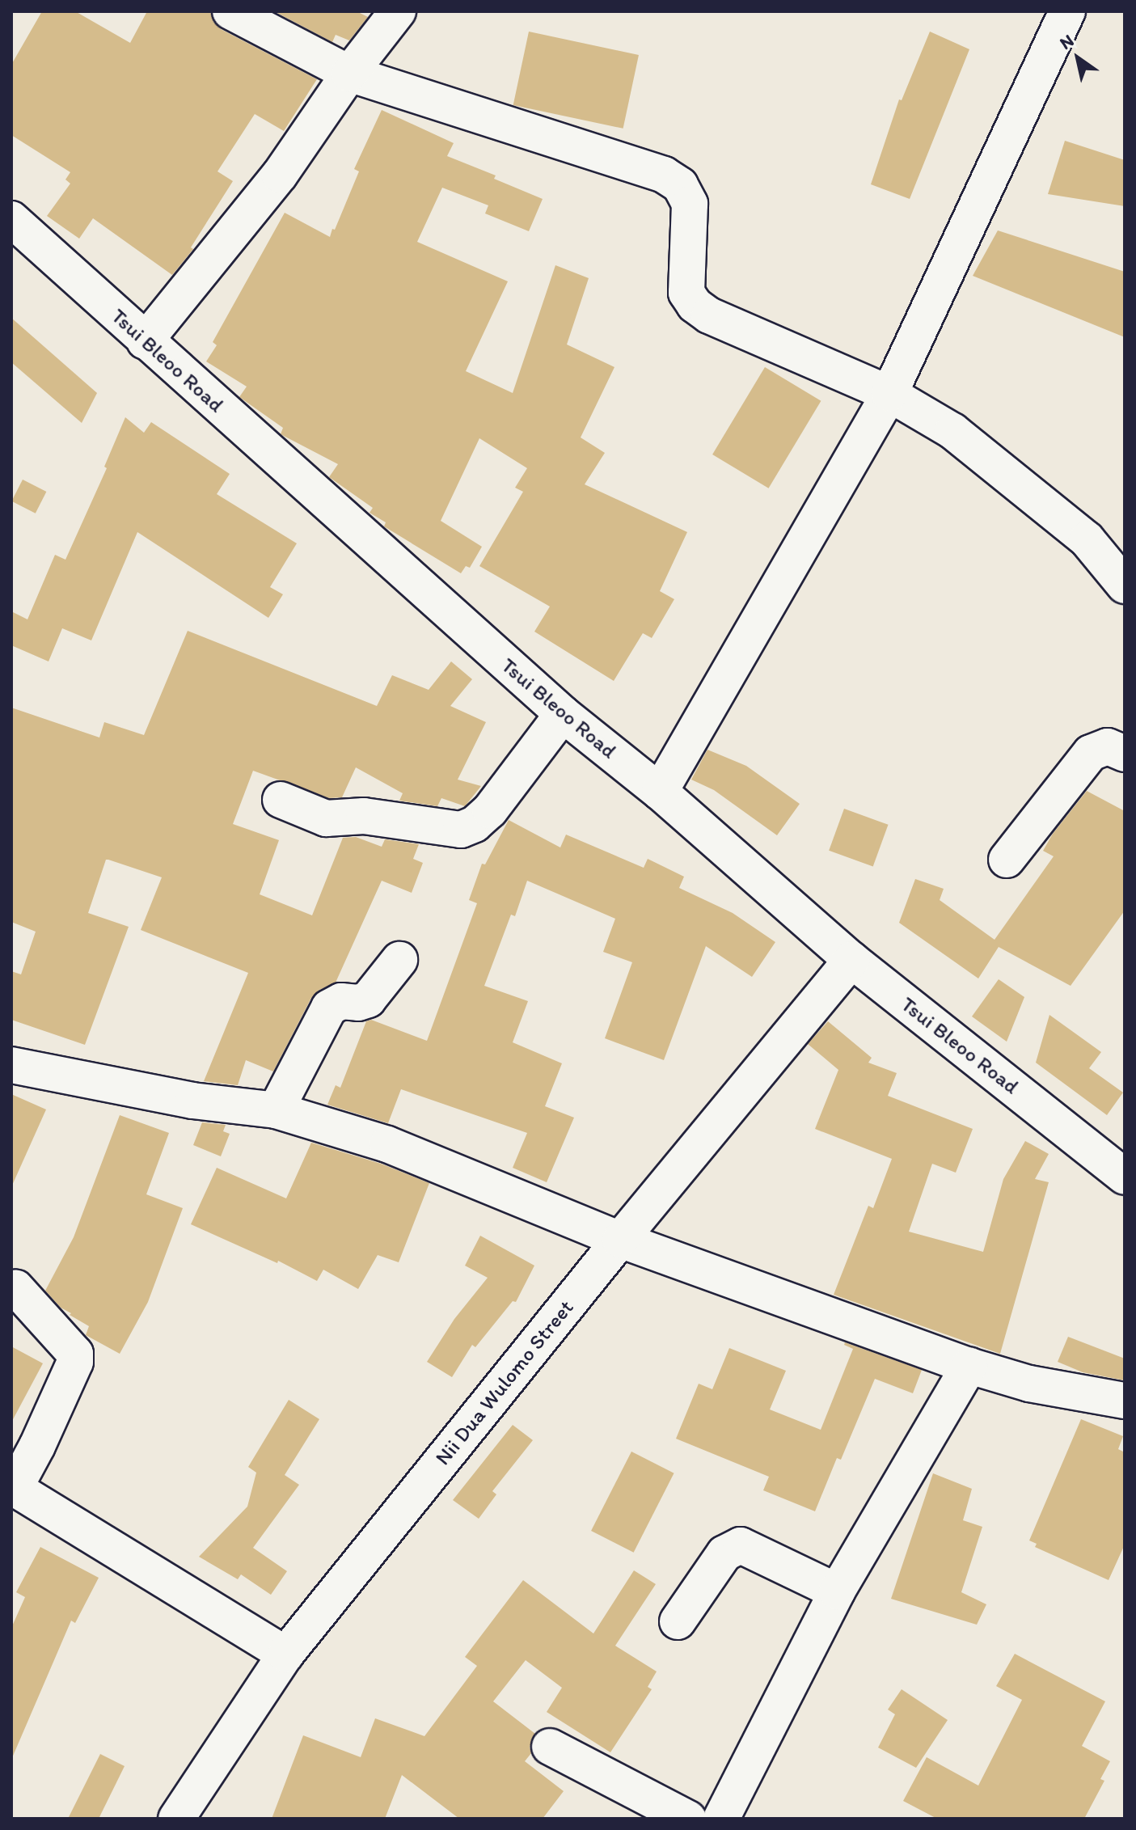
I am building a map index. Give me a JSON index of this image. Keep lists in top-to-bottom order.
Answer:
{
  "streets": {
    "street": ["Tsui Bleoo Road", "Nii Dua Wulomo Street"]
  },
  "crossings": [
    ["Tsui Bleoo Road", "Nii Dua Wulomo Street"]
  ],
  "north": "top left"
}
